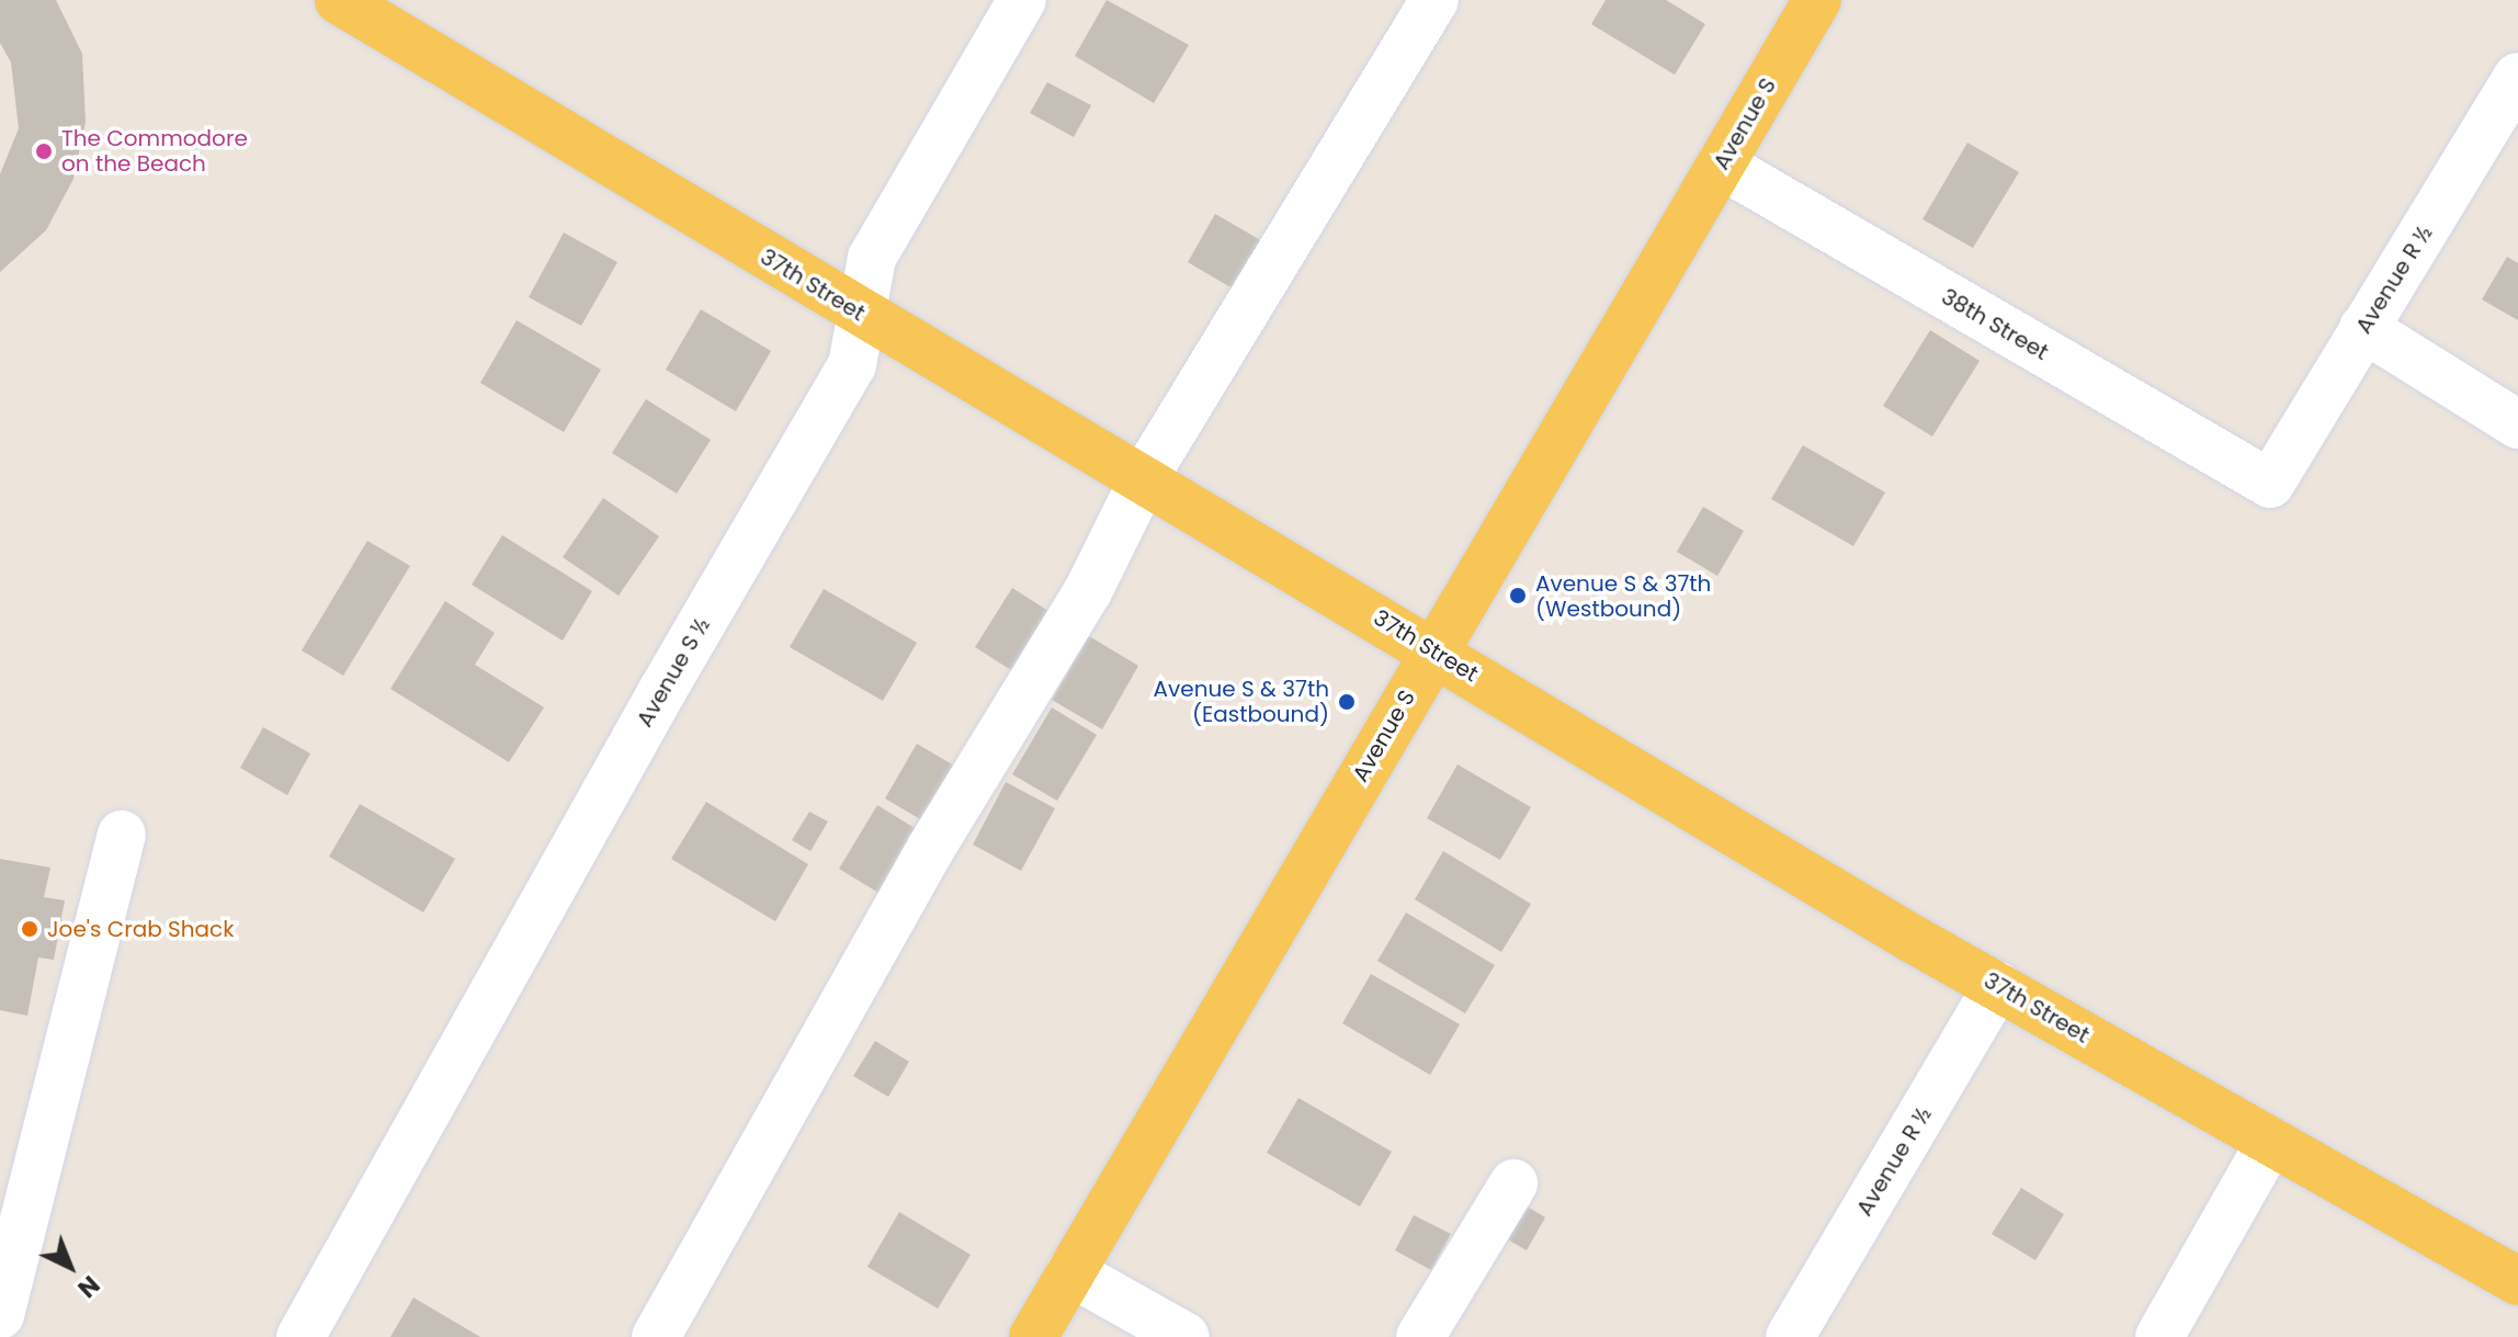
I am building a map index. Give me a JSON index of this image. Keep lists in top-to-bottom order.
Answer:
{
  "streets": {
    "main road": ["Avenue S", "37th Street"],
    "street": ["Avenue R ½", "38th Street", "Avenue S ½"]
  },
  "crossings": [
    ["Avenue S", "37th Street"],
    ["Avenue S", "38th Street"],
    ["Avenue R ½", "37th Street"],
    ["Avenue R ½", "38th Street"],
    ["37th Street", "Avenue S ½"]
  ],
  "places": [
    "The Commodore on the Beach",
    "Avenue S & 37th (Westbound)",
    "Avenue S & 37th (Eastbound)",
    "Joe's Crab Shack"
  ],
  "north": "bottom right"
}
